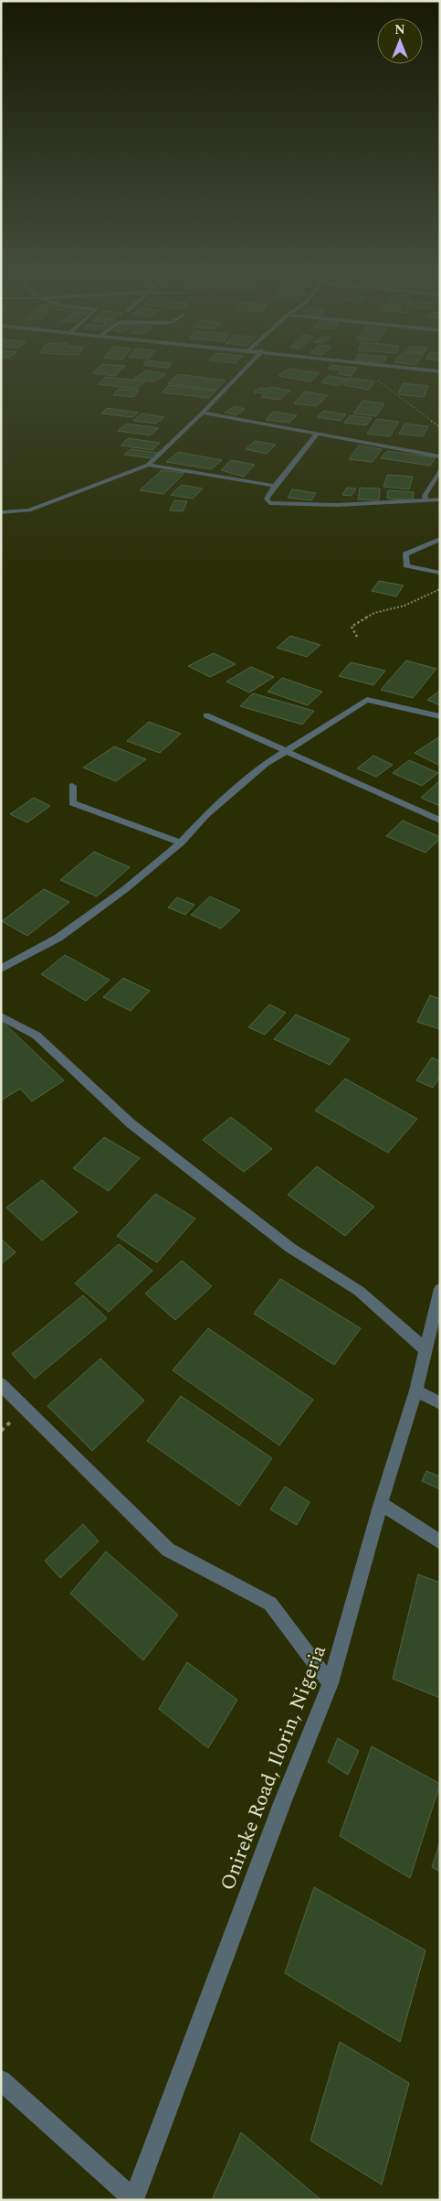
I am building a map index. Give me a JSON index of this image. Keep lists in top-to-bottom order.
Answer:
{
  "streets": {
    "street": ["Onireke Road, Ilorin, Nigeria"]
  },
  "north": "top"
}
